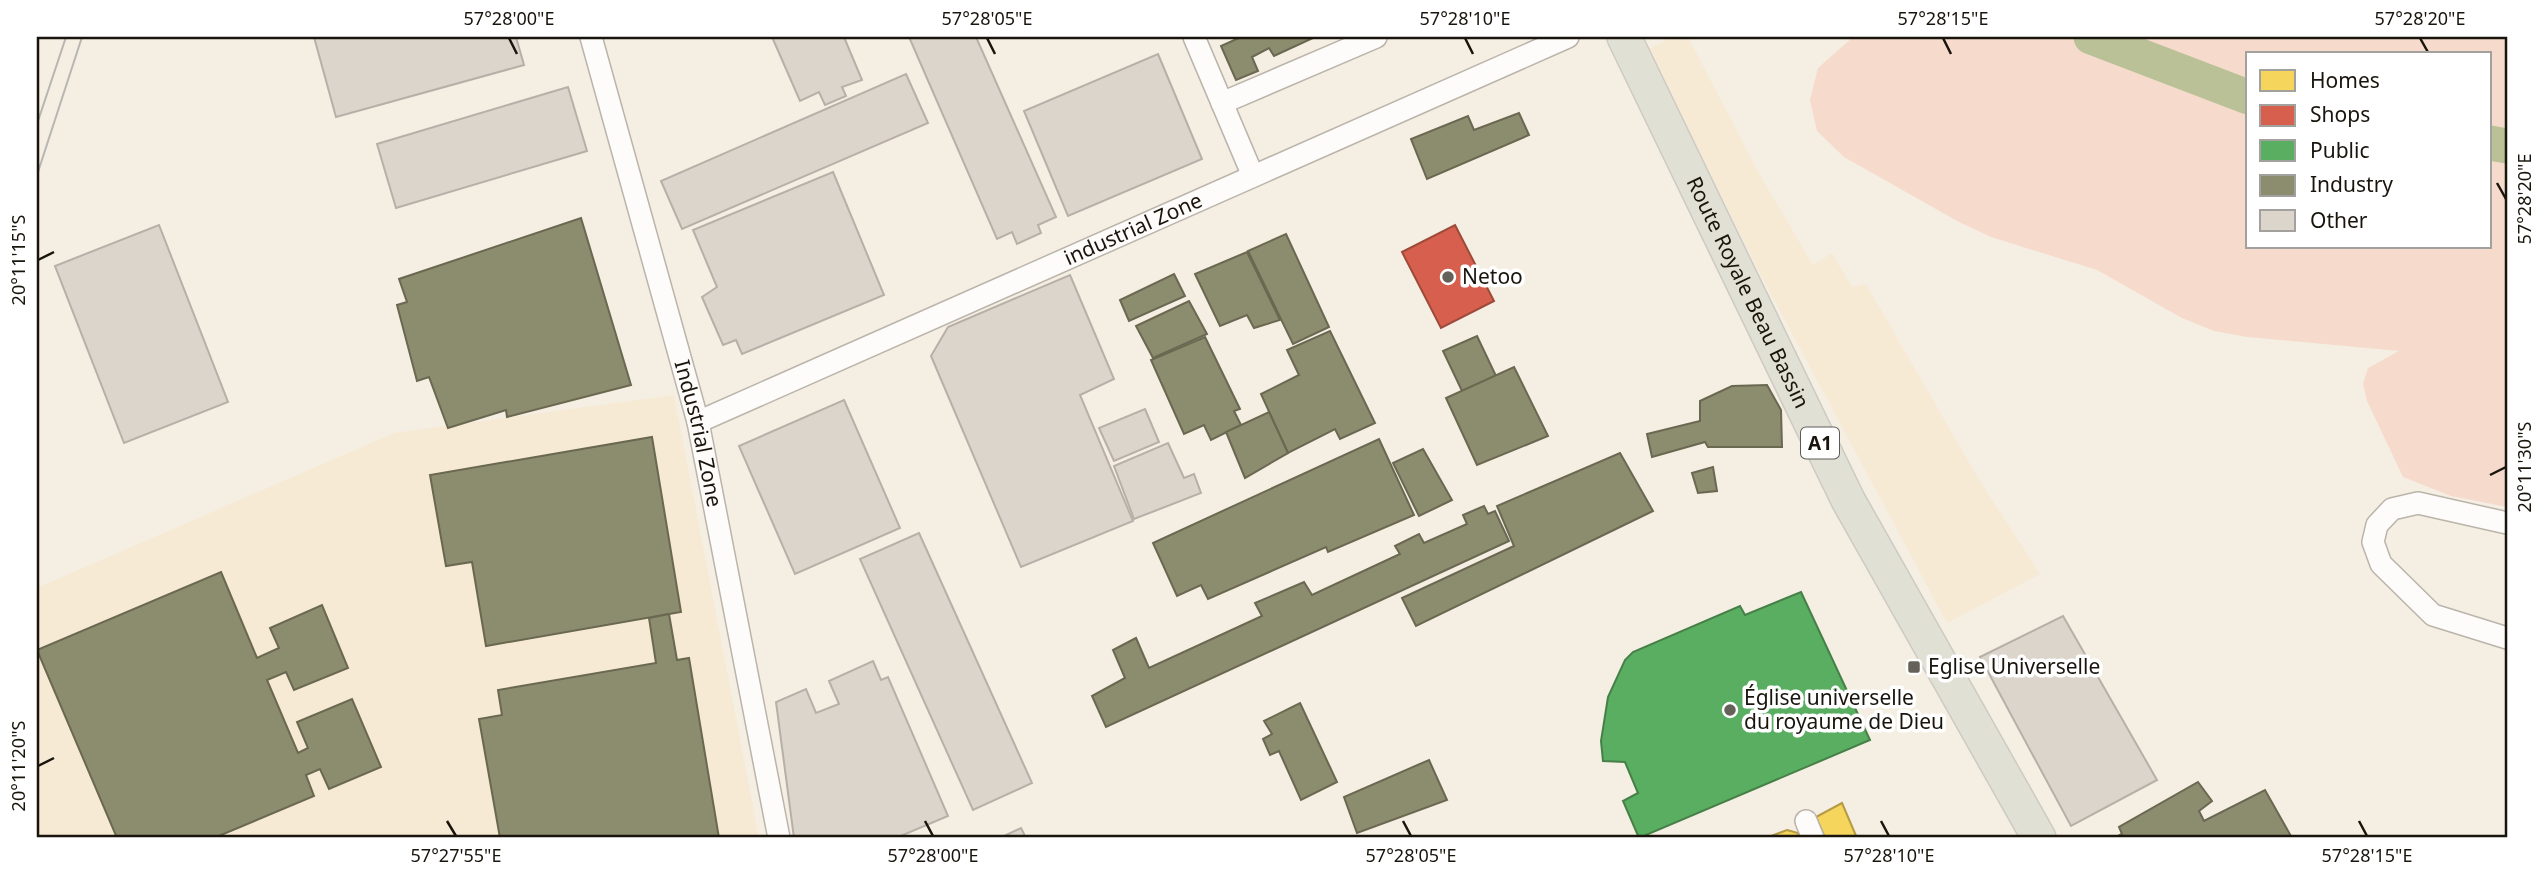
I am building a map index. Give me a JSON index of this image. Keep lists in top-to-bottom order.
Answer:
{
  "streets": {
    "main road": ["Route Royale Beau Bassin", "A1"],
    "street": ["industrial Zone", "Industrial Zone"]
  },
  "crossings": [
    ["industrial Zone", "Industrial Zone"]
  ],
  "places": {
    "other": ["Netoo", "Église universelle du royaume de Dieu"],
    "transit": ["Eglise Universelle"]
  },
  "legend": [
    "Homes",
    "Shops",
    "Public",
    "Industry",
    "Other"
  ],
  "coordinates": [
    "57°28'00\"E",
    "57°28'05\"E",
    "57°28'10\"E",
    "57°28'15\"E",
    "57°28'20\"E",
    "20°11'15\"S",
    "20°11'30\"S",
    "20°11'20\"S",
    "57°27'55\"E"
  ]
}
